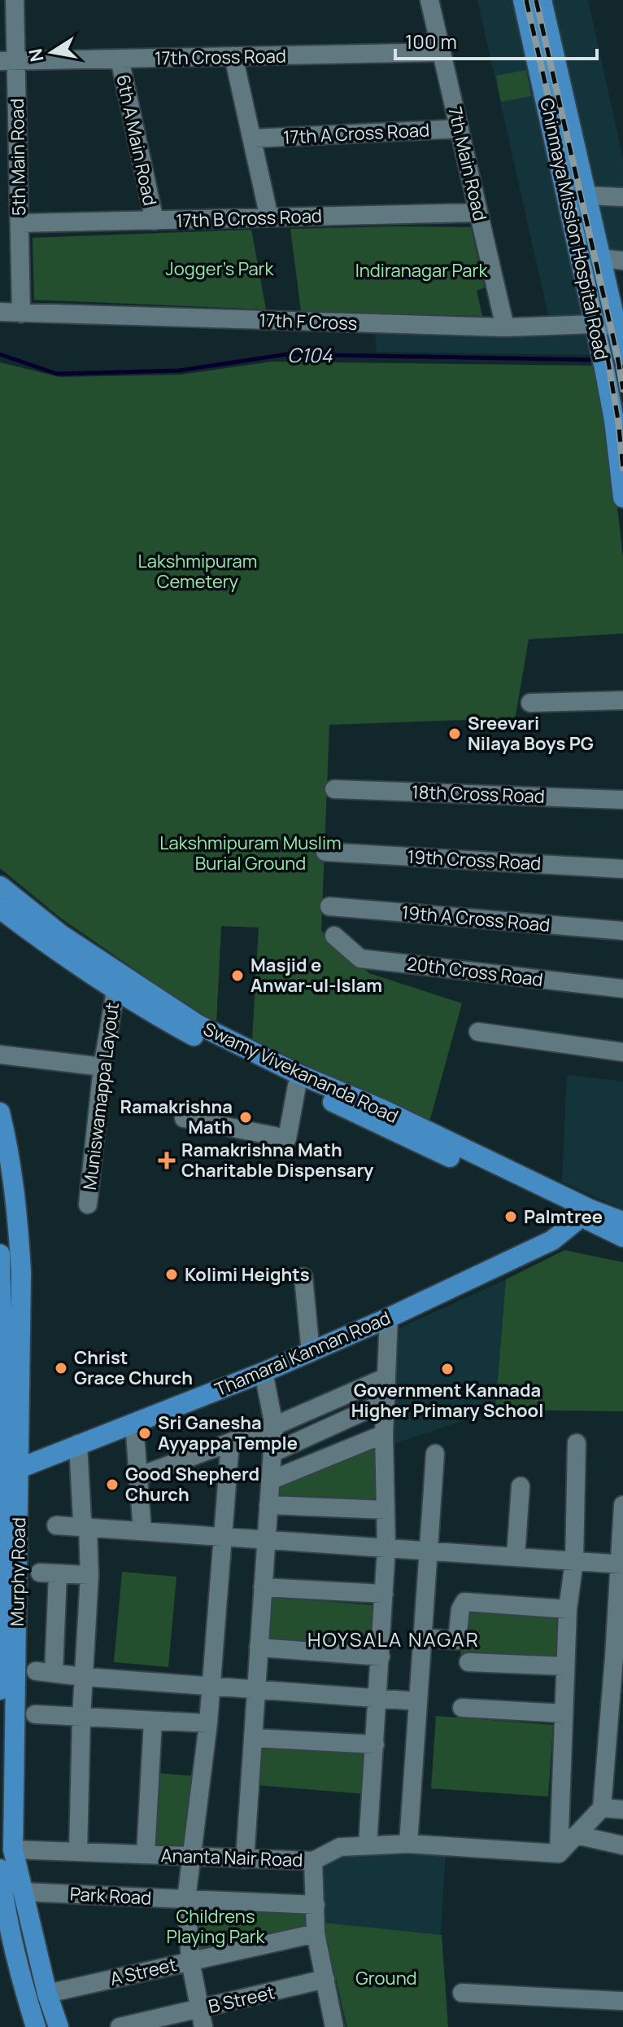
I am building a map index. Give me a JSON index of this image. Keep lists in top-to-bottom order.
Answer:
{
  "streets": {
    "main road": [
      "Chinmaya Mission Hospital Road",
      "Swamy Vivekananda Road",
      "Thamarai Kannan Road",
      "Murphy Road"
    ],
    "street": [
      "17th Cross Road",
      "17th A Cross Road",
      "6th A Main Road",
      "5th Main Road",
      "7th Main Road",
      "17th B Cross Road",
      "17th F Cross",
      "18th Cross Road",
      "19th Cross Road",
      "19th A Cross Road",
      "20th Cross Road",
      "Muniswamappa Layout",
      "Ananta Nair Road",
      "Park Road",
      "A Street",
      "B Street"
    ]
  },
  "crossings": [
    ["17th Cross Road", "6th A Main Road"],
    ["17th Cross Road", "5th Main Road"],
    ["17th Cross Road", "7th Main Road"],
    ["17th A Cross Road", "7th Main Road"],
    ["6th A Main Road", "17th B Cross Road"],
    ["5th Main Road", "17th B Cross Road"],
    ["5th Main Road", "17th F Cross"],
    ["7th Main Road", "17th B Cross Road"],
    ["7th Main Road", "17th F Cross"],
    ["Chinmaya Mission Hospital Road", "17th F Cross"],
    ["Swamy Vivekananda Road", "Muniswamappa Layout"],
    ["Swamy Vivekananda Road", "Thamarai Kannan Road"],
    ["Thamarai Kannan Road", "Murphy Road"],
    ["Murphy Road", "Ananta Nair Road"],
    ["Murphy Road", "Park Road"],
    ["Murphy Road", "A Street"]
  ],
  "districts": ["HOYSALA NAGAR"],
  "water": ["C104"],
  "parks": [
    "Jogger's Park",
    "Indiranagar Park",
    "Lakshmipuram Cemetery",
    "Lakshmipuram Muslim Burial Ground",
    "Childrens Playing Park",
    "Ground"
  ],
  "places": {
    "other": [
      "Sreevari Nilaya Boys PG",
      "Masjid e Anwar-ul-Islam",
      "Ramakrishna Math",
      "Palmtree",
      "Kolimi Heights",
      "Christ Grace Church",
      "Government Kannada Higher Primary School",
      "Sri Ganesha Ayyappa Temple",
      "Good Shepherd Church"
    ],
    "health": ["Ramakrishna Math Charitable Dispensary"]
  },
  "scale_bar": "100 m",
  "north": "left"
}
